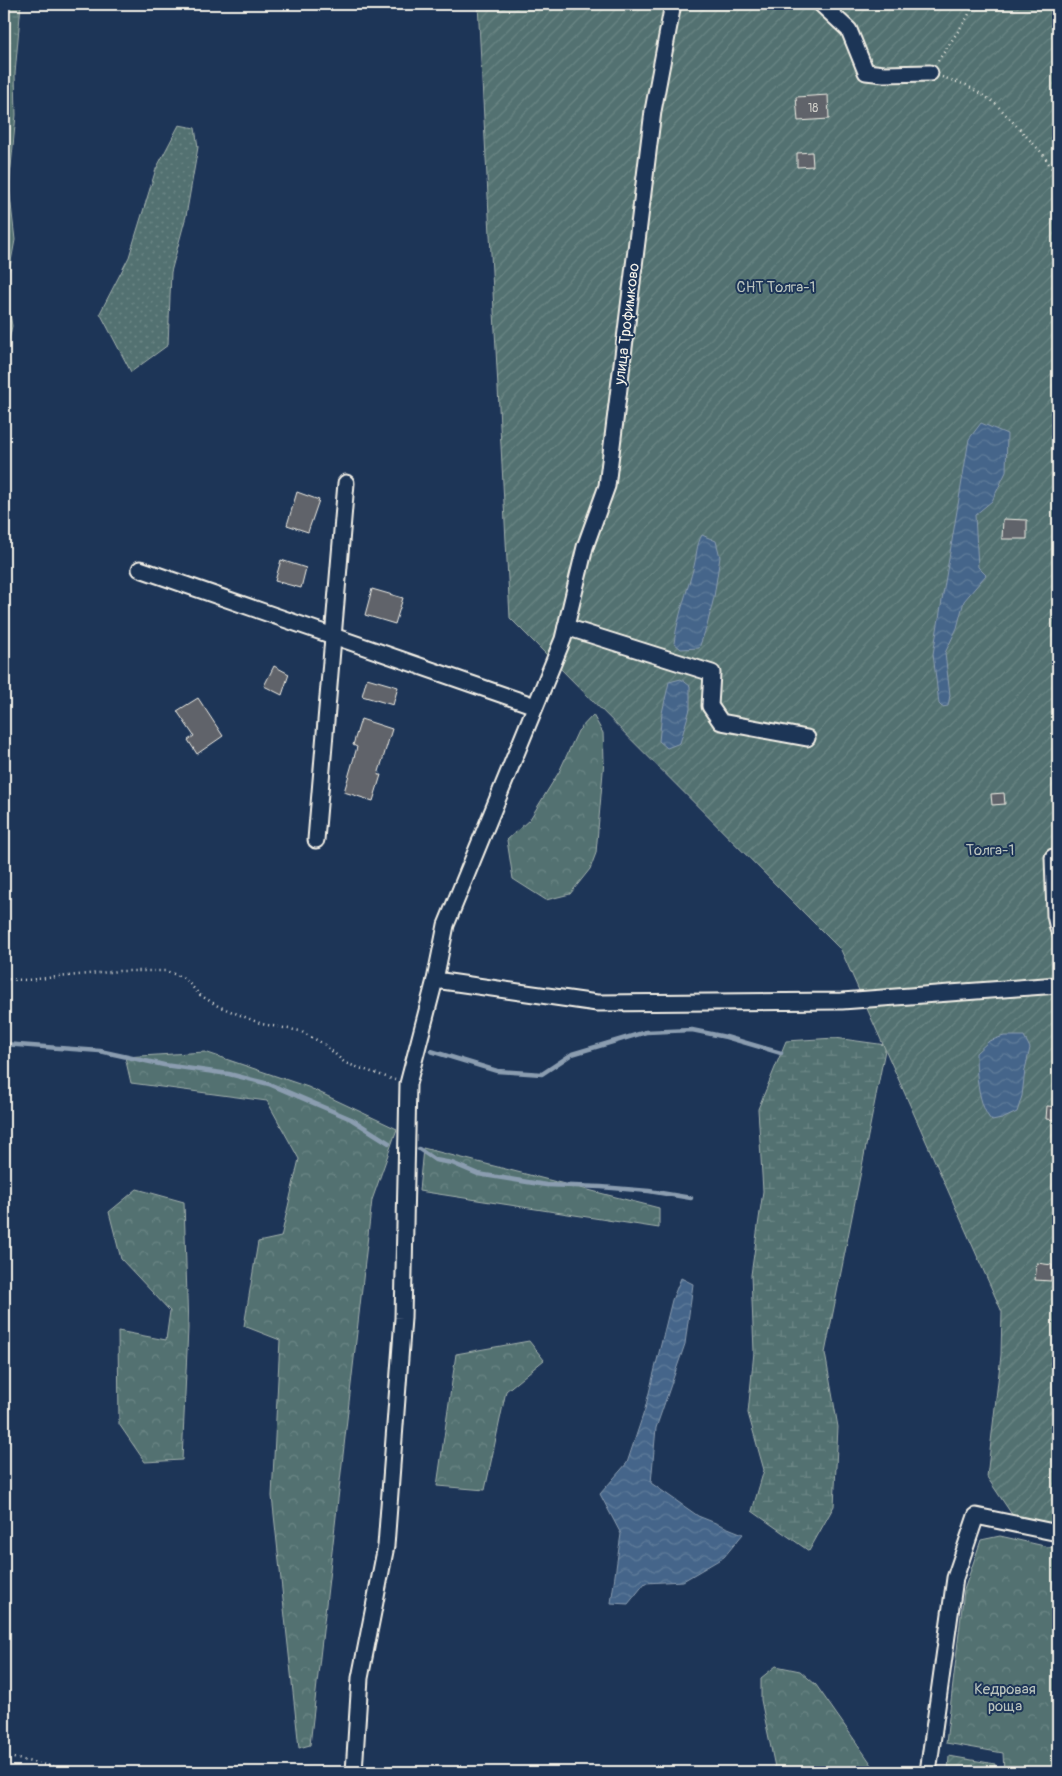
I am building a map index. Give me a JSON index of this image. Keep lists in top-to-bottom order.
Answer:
{
  "streets": {
    "street": ["улица Трофимково"]
  },
  "parks": ["СНТ Толга-1", "Толга-1", "Кедровая роща"],
  "house_numbers": ["18"]
}
